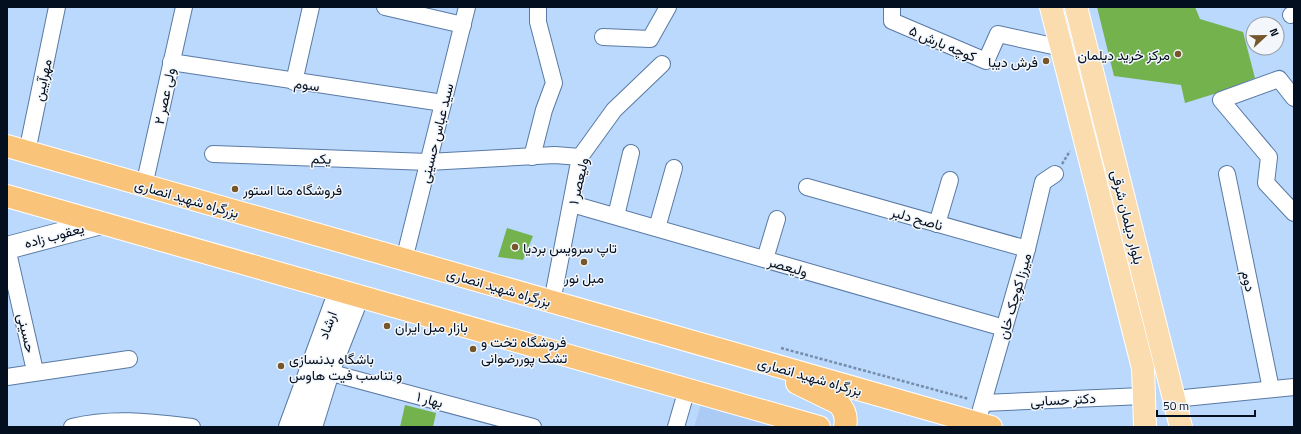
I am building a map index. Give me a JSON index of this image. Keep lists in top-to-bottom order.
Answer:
{
  "streets": {
    "highway": ["بزرگراه شهید انصاری"],
    "main road": ["بلوار دیلمان شرقی", "یعقوب زاده", "ارشاد"],
    "street": [
      "کوچه بارش ۵",
      "مهرآیین",
      "سوم",
      "ولی عصر ۲",
      "سید عباس حسینی",
      "یکم",
      "ولیعصر ۱",
      "ناصح دلبر",
      "ولیعصر",
      "دوم",
      "میرزا کوچک خان",
      "حسینی",
      "بهار ۱",
      "دکتر حسابی"
    ]
  },
  "crossings": [
    ["کوچه بارش ۵", "بلوار دیلمان شرقی"],
    ["مهرآیین", "بزرگراه شهید انصاری"],
    ["سوم", "ولی عصر ۲"],
    ["سوم", "سید عباس حسینی"],
    ["ولی عصر ۲", "بزرگراه شهید انصاری"],
    ["سید عباس حسینی", "یکم"],
    ["سید عباس حسینی", "بزرگراه شهید انصاری"],
    ["یکم", "ولیعصر ۱"],
    ["ولیعصر ۱", "بزرگراه شهید انصاری"],
    ["ولیعصر ۱", "ولیعصر"],
    ["بزرگراه شهید انصاری", "میرزا کوچک خان"],
    ["بزرگراه شهید انصاری", "دکتر حسابی"],
    ["بلوار دیلمان شرقی", "دکتر حسابی"],
    ["ناصح دلبر", "میرزا کوچک خان"],
    ["یعقوب زاده", "حسینی"],
    ["ولیعصر", "میرزا کوچک خان"],
    ["میرزا کوچک خان", "دکتر حسابی"],
    ["ارشاد", "بهار ۱"]
  ],
  "places": [
    "مرکز خرید دیلمان",
    "فرش دیبا",
    "فروشگاه متا استور",
    "تاپ سرویس بردیا",
    "مبل نور",
    "بازار مبل ایران",
    "فروشگاه تخت و تشک پوررضوانی",
    "باشگاه بدنسازی و تناسب فیت هاوس"
  ],
  "scale_bar": "50 m",
  "north": "right"
}
